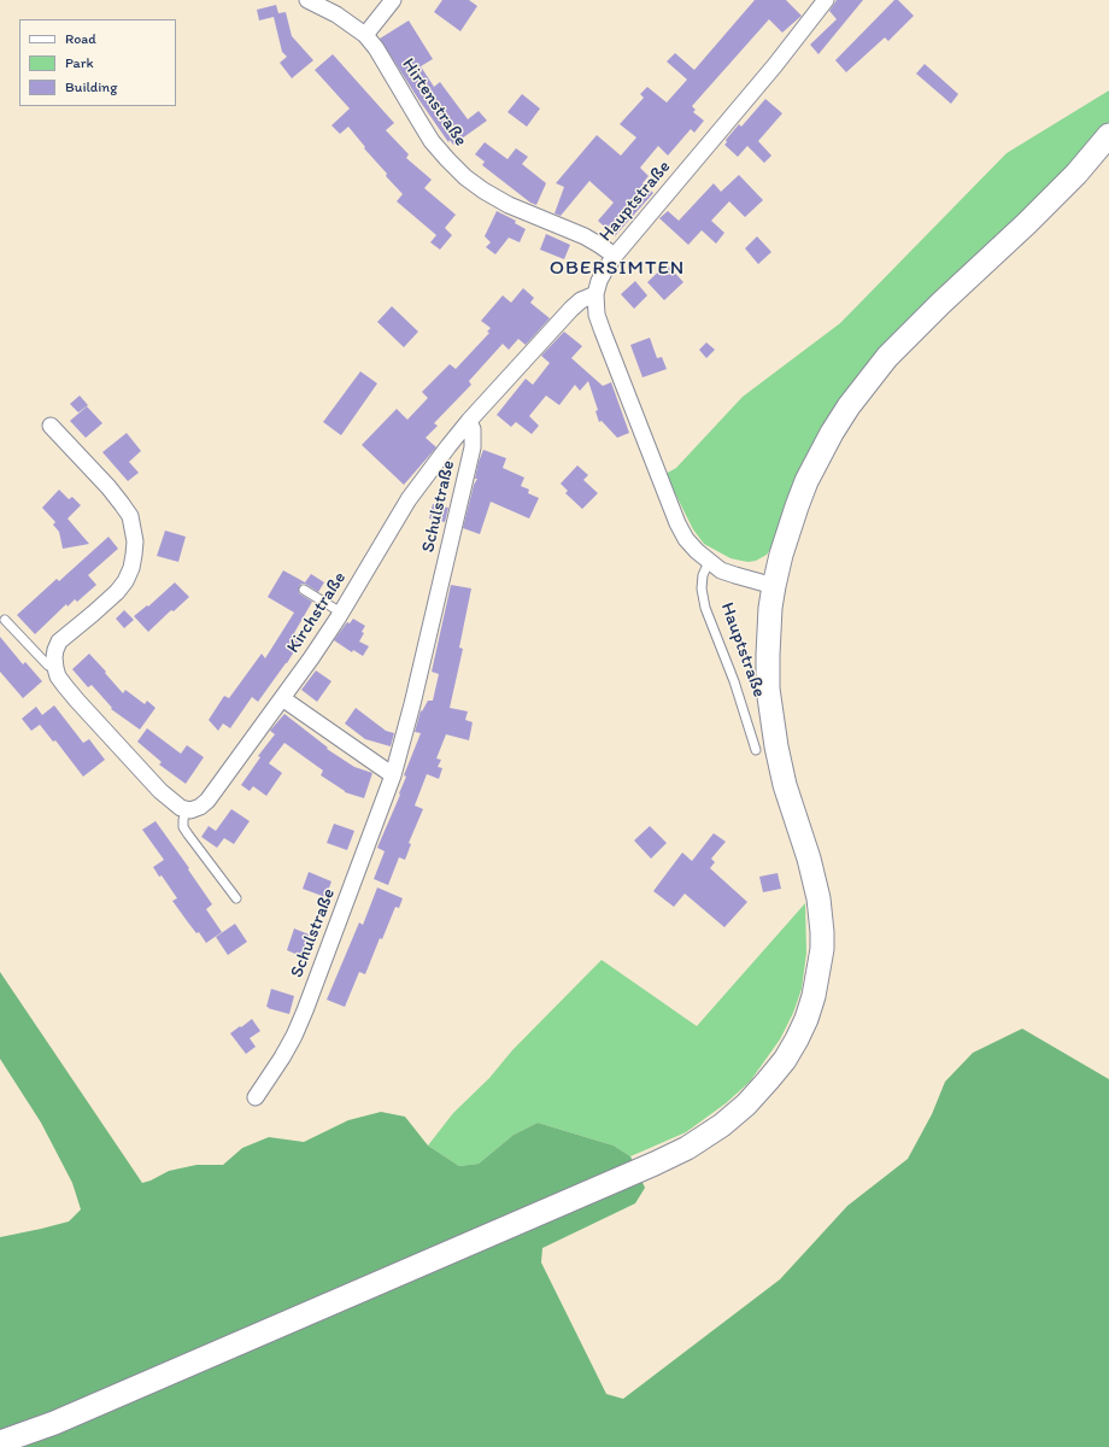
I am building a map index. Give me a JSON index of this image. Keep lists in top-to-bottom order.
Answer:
{
  "streets": {
    "street": [
      "Hirtenstraße",
      "Hauptstraße",
      "Schulstraße",
      "Kirchstraße"
    ]
  },
  "crossings": [
    ["Hirtenstraße", "Hauptstraße"],
    ["Schulstraße", "Kirchstraße"]
  ],
  "districts": ["OBERSIMTEN"],
  "legend": ["Road", "Park", "Building"]
}
